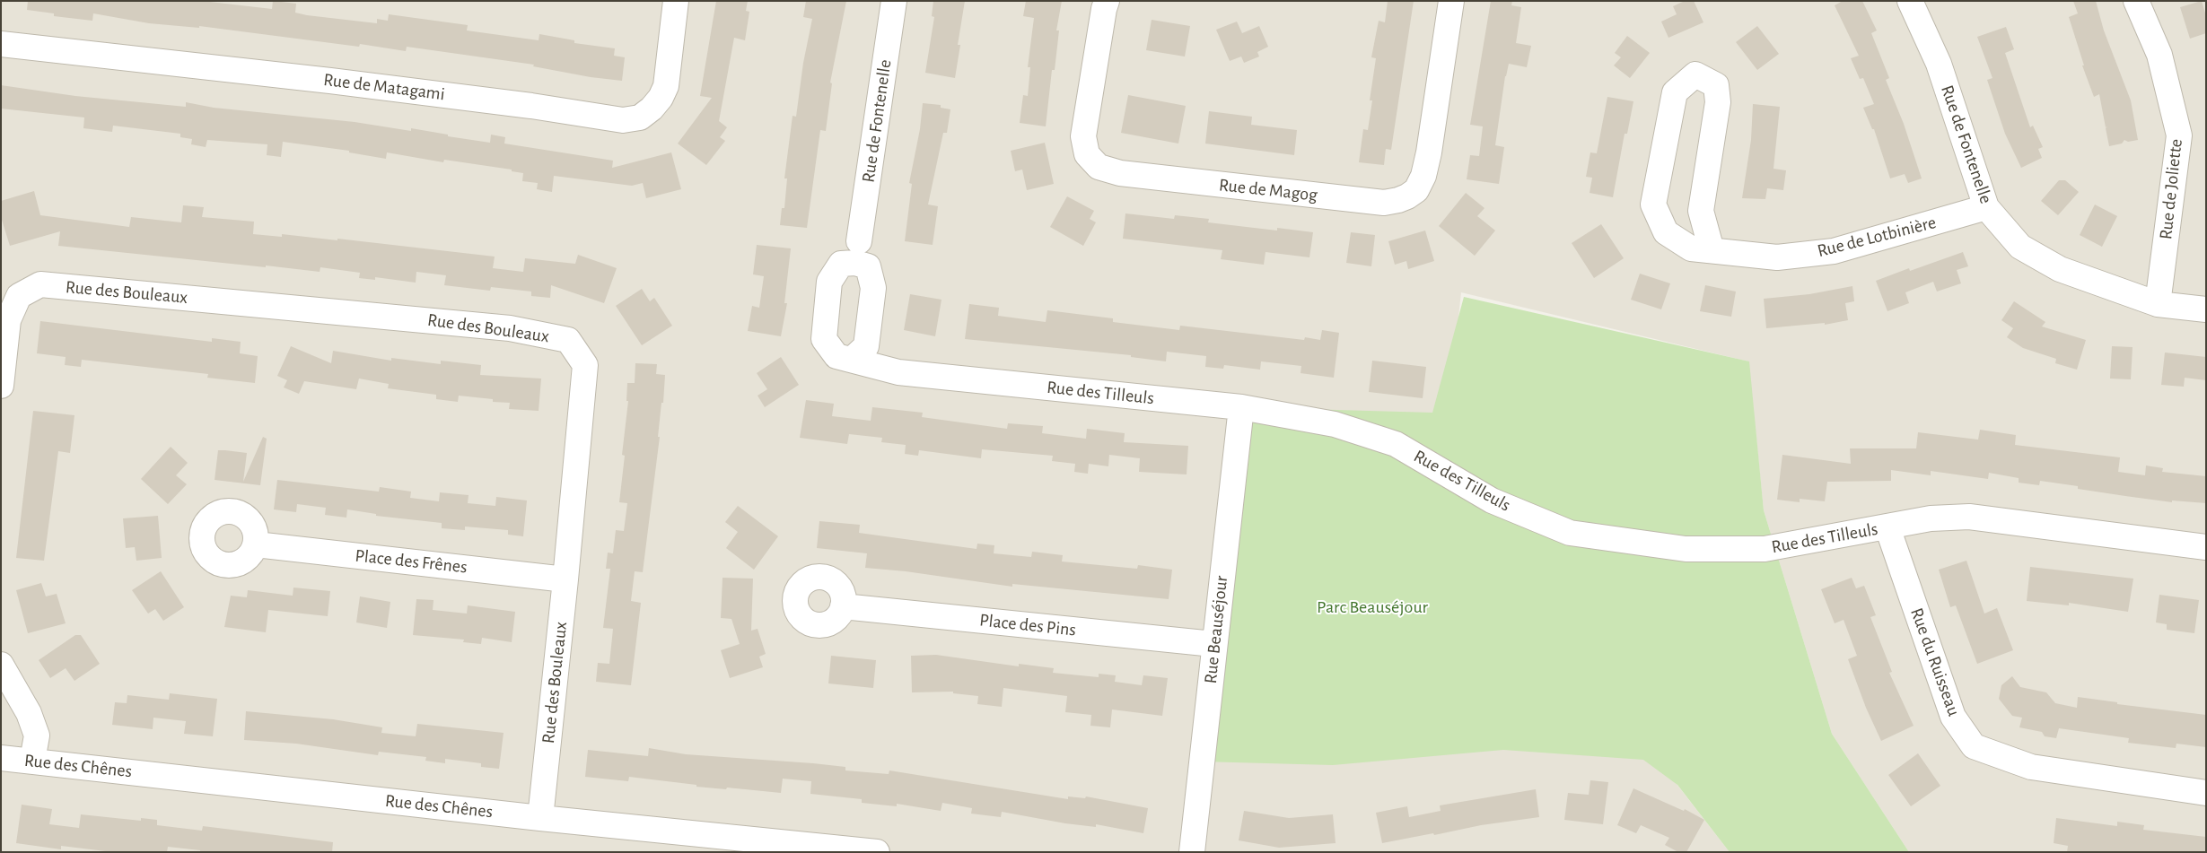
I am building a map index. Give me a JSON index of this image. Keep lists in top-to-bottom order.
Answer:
{
  "streets": {
    "street": [
      "Rue de Matagami",
      "Rue de Fontenelle",
      "Rue de Joliette",
      "Rue de Magog",
      "Rue de Lotbinière",
      "Rue des Bouleaux",
      "Rue des Tilleuls",
      "Place des Frênes",
      "Place des Pins",
      "Rue Beauséjour",
      "Rue du Ruisseau",
      "Rue des Chênes"
    ]
  },
  "crossings": [
    ["Rue de Fontenelle", "Rue de Joliette"],
    ["Rue de Fontenelle", "Rue de Lotbinière"],
    ["Rue des Bouleaux", "Place des Frênes"],
    ["Rue des Bouleaux", "Rue des Chênes"],
    ["Rue des Tilleuls", "Rue Beauséjour"],
    ["Rue des Tilleuls", "Rue du Ruisseau"],
    ["Place des Pins", "Rue Beauséjour"]
  ],
  "parks": ["Parc Beauséjour"]
}
